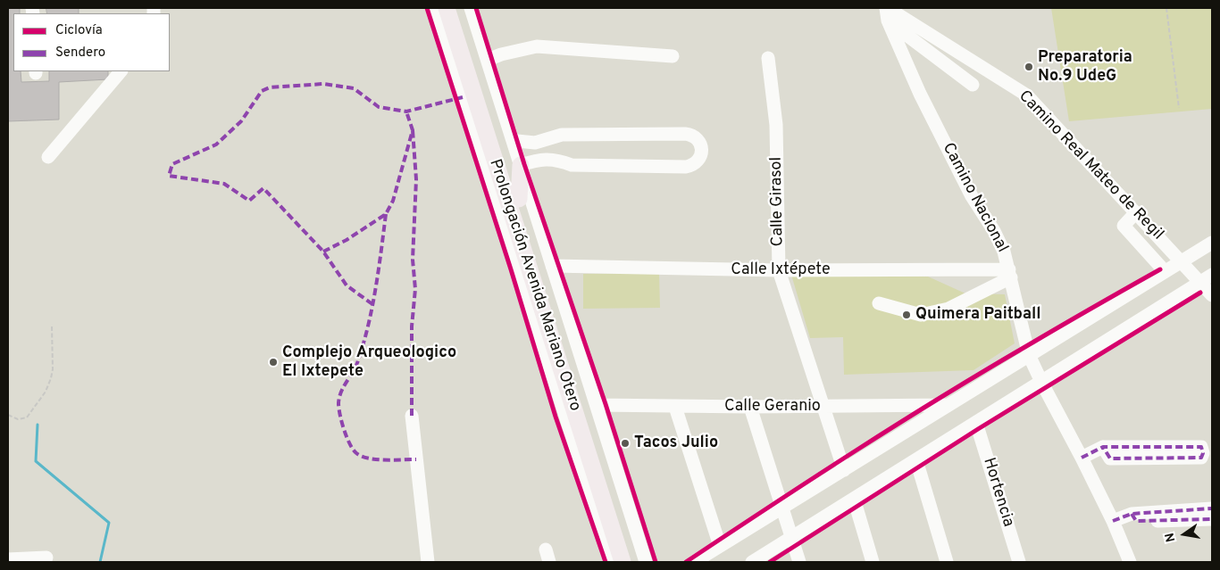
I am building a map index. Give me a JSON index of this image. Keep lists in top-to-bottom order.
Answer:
{
  "streets": {
    "main road": ["Prolongación Avenida Mariano Otero"],
    "street": [
      "Camino Real Mateo de Regil",
      "Camino Nacional",
      "Calle Girasol",
      "Calle Ixtépete",
      "Calle Geranio",
      "Hortencia"
    ]
  },
  "crossings": [
    ["Camino Real Mateo de Regil", "Camino Nacional"],
    ["Camino Nacional", "Calle Ixtépete"],
    ["Calle Girasol", "Calle Ixtépete"],
    ["Calle Girasol", "Calle Geranio"],
    ["Calle Ixtépete", "Prolongación Avenida Mariano Otero"],
    ["Prolongación Avenida Mariano Otero", "Calle Geranio"]
  ],
  "places": [
    "Preparatoria No.9 UdeG",
    "Quimera Paitball",
    "Complejo Arqueologico El Ixtepete",
    "Tacos Julio"
  ],
  "legend": ["Ciclovía", "Sendero"],
  "north": "left"
}
